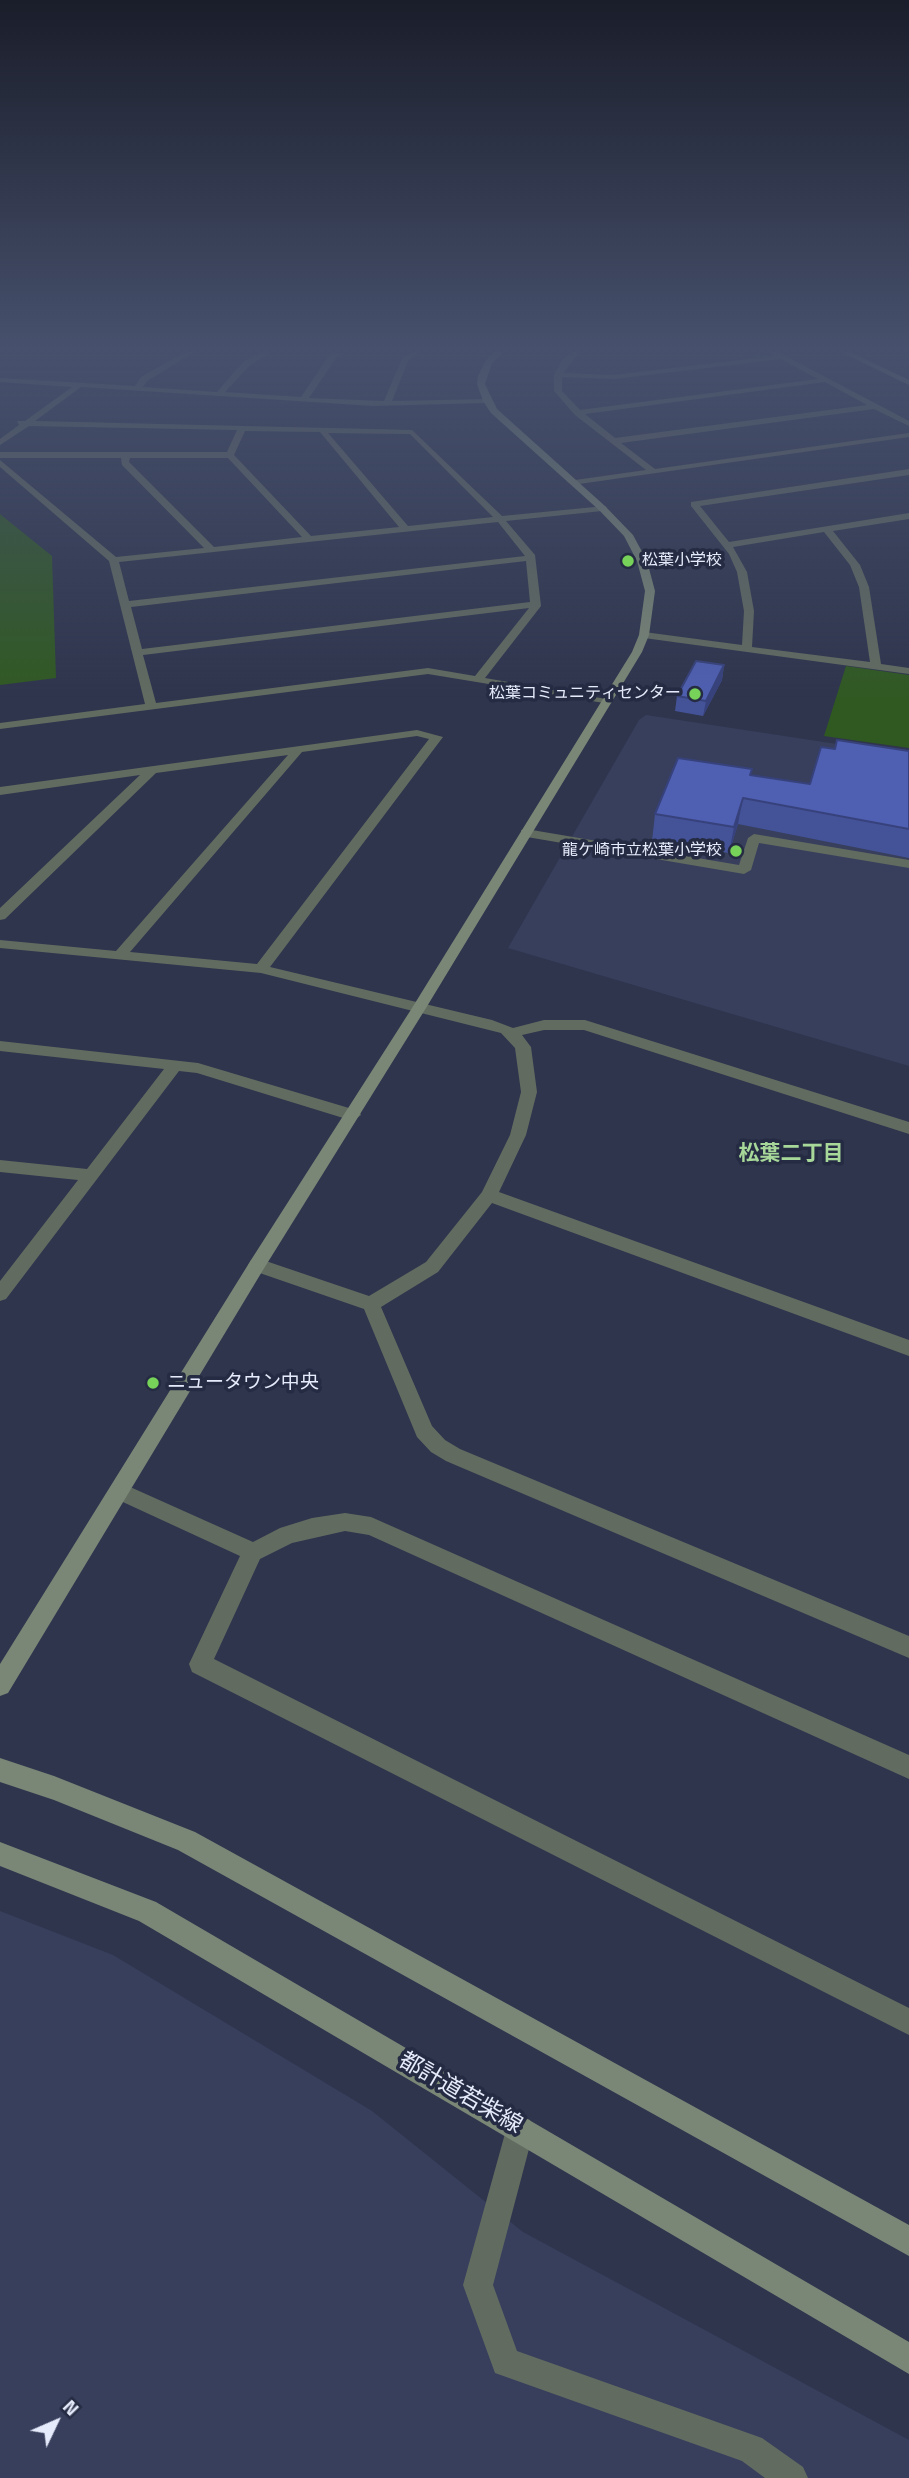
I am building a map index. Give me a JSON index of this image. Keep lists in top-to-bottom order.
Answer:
{
  "streets": {
    "street": ["都計道若柴線"]
  },
  "districts": ["松葉二丁目"],
  "places": [
    "松葉小学校",
    "松葉コミュニティセンター",
    "龍ケ崎市立松葉小学校",
    "ニュータウン中央"
  ],
  "north": "top right"
}
